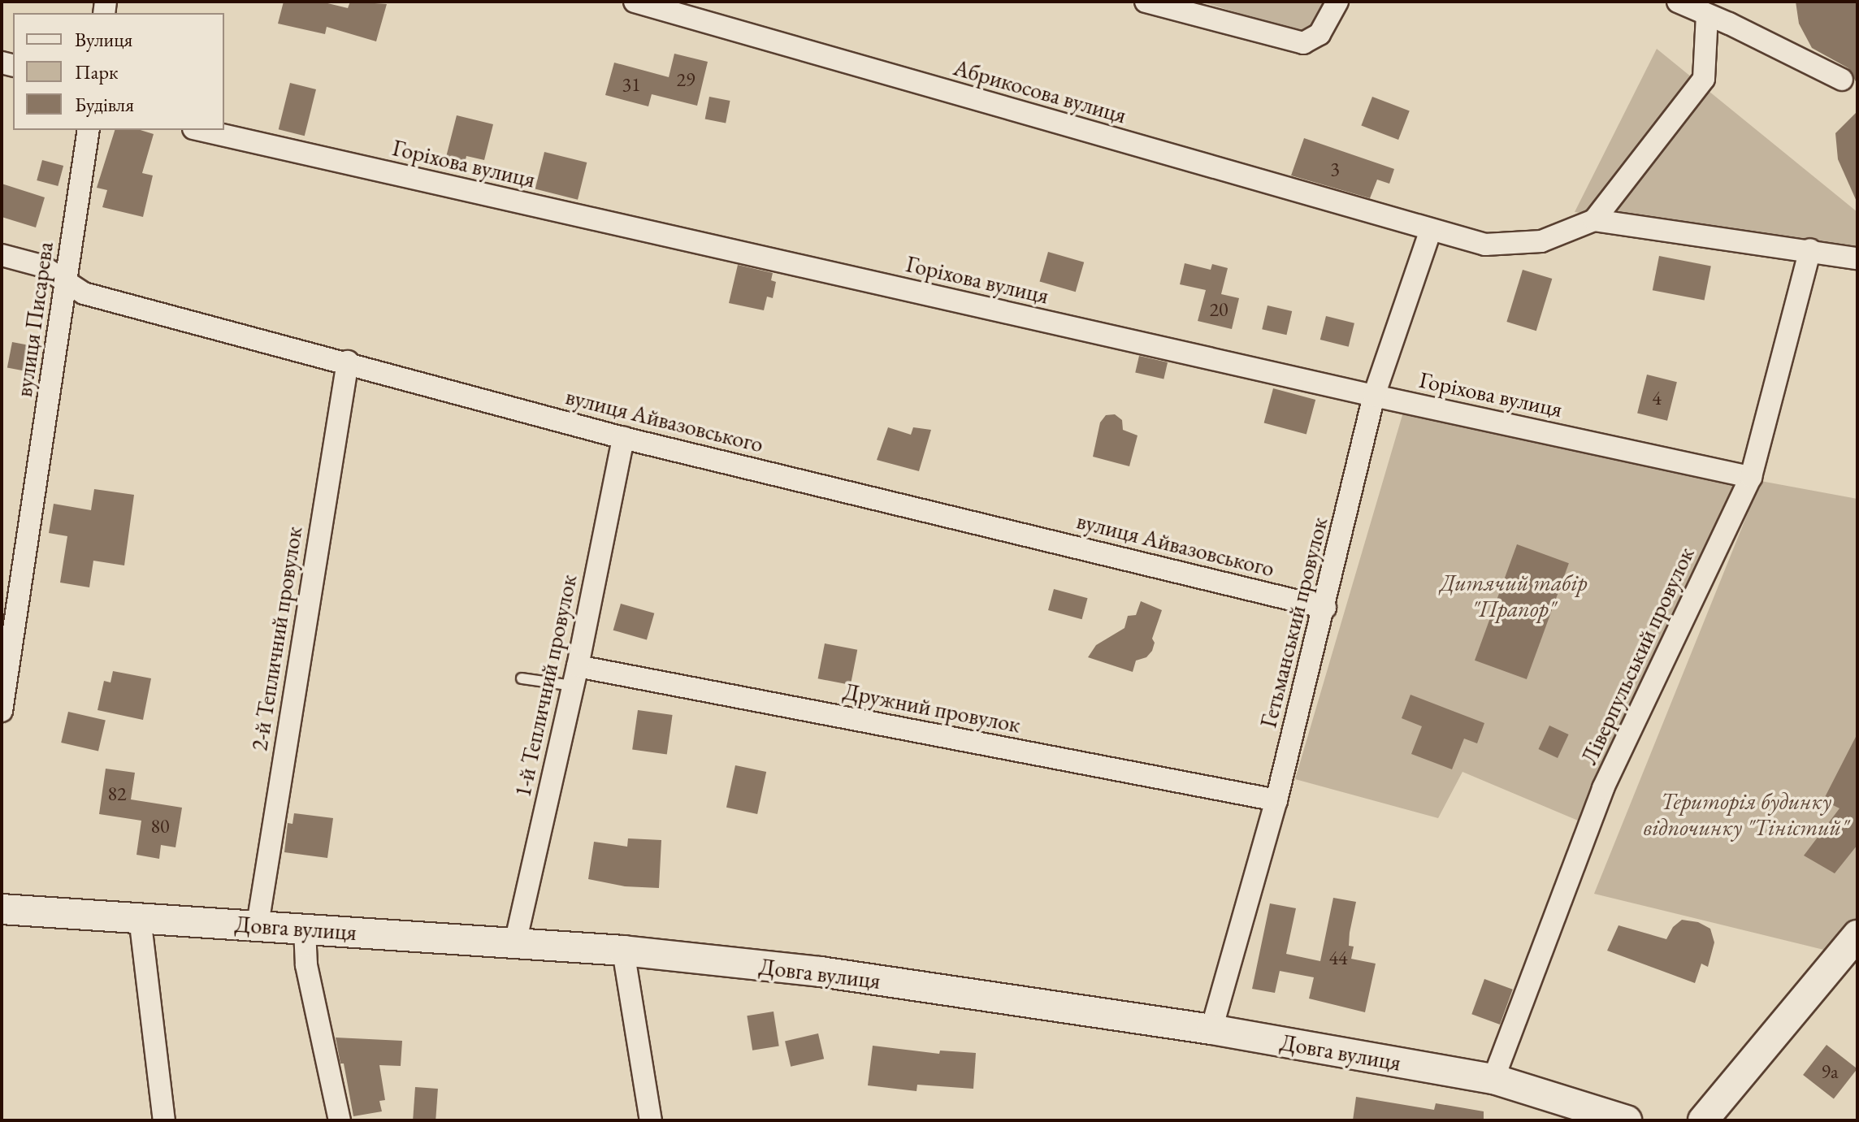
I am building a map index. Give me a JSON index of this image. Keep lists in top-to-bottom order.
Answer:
{
  "streets": {
    "street": [
      "Абрикосова вулиця",
      "Горіхова вулиця",
      "вулиця Писарева",
      "вулиця Айвазовського",
      "Гетьманський провулок",
      "2-й Тепличний провулок",
      "Ліверпульський провулок",
      "1-й Тепличний провулок",
      "Дружний провулок",
      "Довга вулиця"
    ]
  },
  "crossings": [
    ["Абрикосова вулиця", "Гетьманський провулок"],
    ["Горіхова вулиця", "Гетьманський провулок"],
    ["Горіхова вулиця", "Ліверпульський провулок"],
    ["вулиця Писарева", "вулиця Айвазовського"],
    ["вулиця Айвазовського", "Гетьманський провулок"],
    ["вулиця Айвазовського", "2-й Тепличний провулок"],
    ["вулиця Айвазовського", "1-й Тепличний провулок"],
    ["Гетьманський провулок", "Дружний провулок"],
    ["Гетьманський провулок", "Довга вулиця"],
    ["2-й Тепличний провулок", "Довга вулиця"],
    ["Ліверпульський провулок", "Довга вулиця"],
    ["1-й Тепличний провулок", "Дружний провулок"],
    ["1-й Тепличний провулок", "Довга вулиця"]
  ],
  "parks": ["Дитячий табір \"Прапор\"", "Територія будинку відпочинку \"Тіністий\""],
  "house_numbers": [
    "29",
    "31",
    "3",
    "20",
    "4",
    "82",
    "80",
    "44",
    "9а"
  ],
  "legend": ["Вулиця", "Парк", "Будівля"]
}
